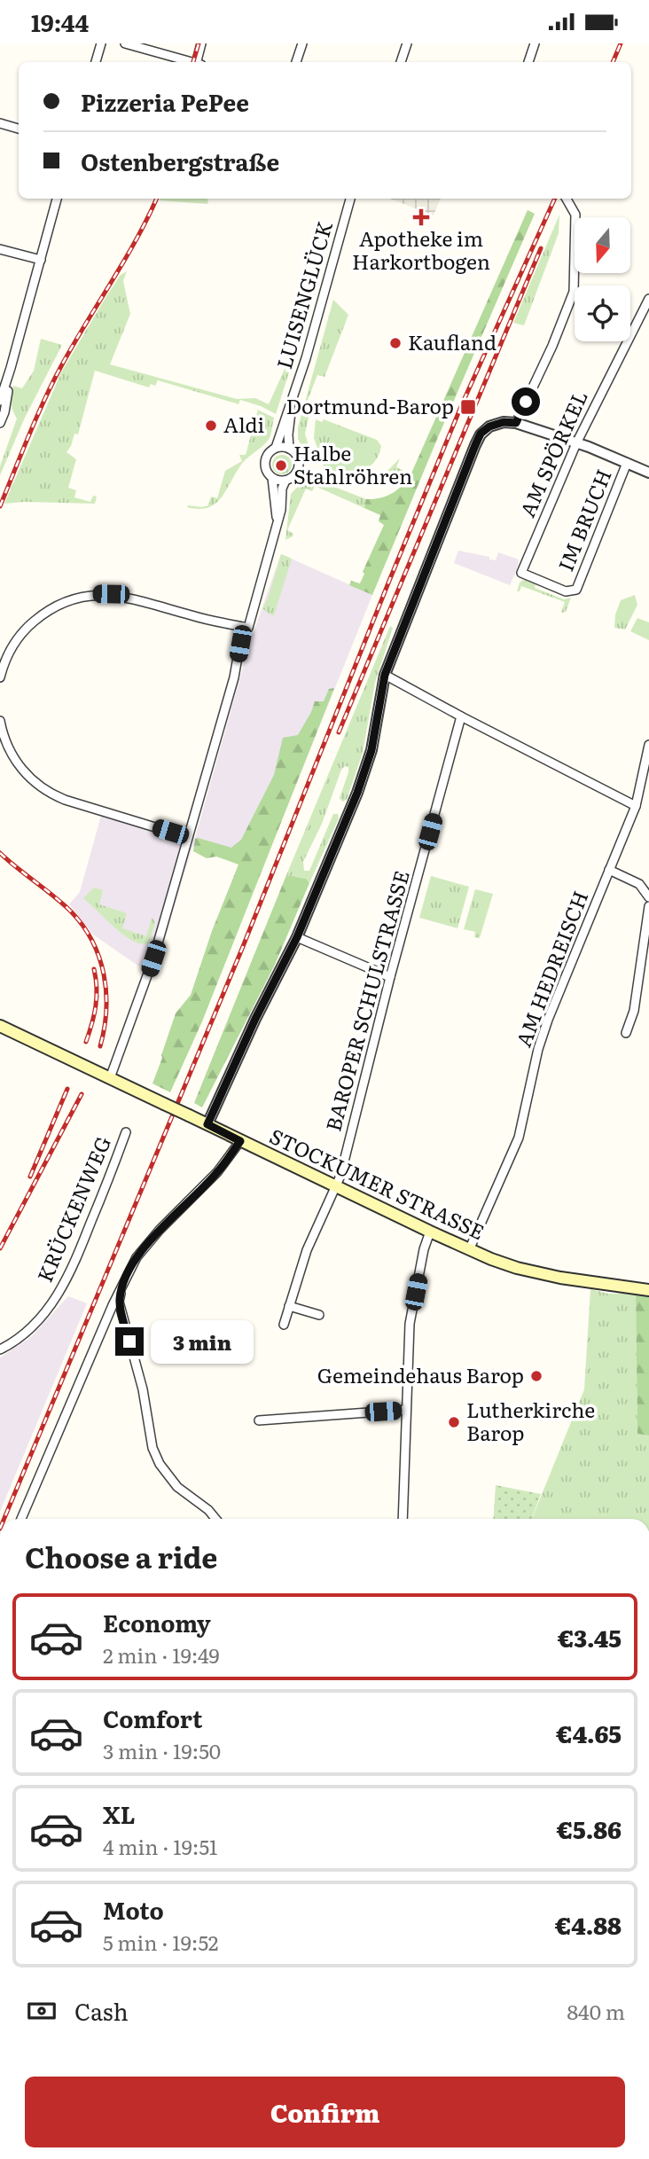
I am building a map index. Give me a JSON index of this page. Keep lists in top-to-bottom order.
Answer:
{
  "streets": {
    "main road": ["STOCKUMER STRASSE"],
    "street": [
      "LUISENGLÜCK",
      "AM SPÖRKEL",
      "IM BRUCH",
      "AM HEDREISCH",
      "BAROPER SCHULSTRASSE",
      "KRÜCKENWEG"
    ]
  },
  "crossings": [
    ["LUISENGLÜCK", "STOCKUMER STRASSE"],
    ["AM SPÖRKEL", "IM BRUCH"],
    ["AM HEDREISCH", "STOCKUMER STRASSE"],
    ["BAROPER SCHULSTRASSE", "STOCKUMER STRASSE"]
  ],
  "places": {
    "health": ["Apotheke im Harkortbogen"],
    "other": [
      "Kaufland",
      "Aldi",
      "Halbe Stahlröhren",
      "Gemeindehaus Barop",
      "Lutherkirche Barop"
    ],
    "transit": ["Dortmund-Barop"]
  },
  "north": "bottom",
  "page": {
    "status": "19:44",
    "banner": ["Pizzeria PePee", "Ostenbergstraße"],
    "bubble": "3 min",
    "heading": "Choose a ride",
    "list": [
      {
        "name": "Economy",
        "note": "2 min · 19:49",
        "value": "€3.45"
      },
      {
        "name": "Comfort",
        "note": "3 min · 19:50",
        "value": "€4.65"
      },
      {
        "name": "XL",
        "note": "4 min · 19:51",
        "value": "€5.86"
      },
      {
        "name": "Moto",
        "note": "5 min · 19:52",
        "value": "€4.88"
      }
    ],
    "pay": ["Cash", "840 m"],
    "buttons": "Confirm"
  }
}
